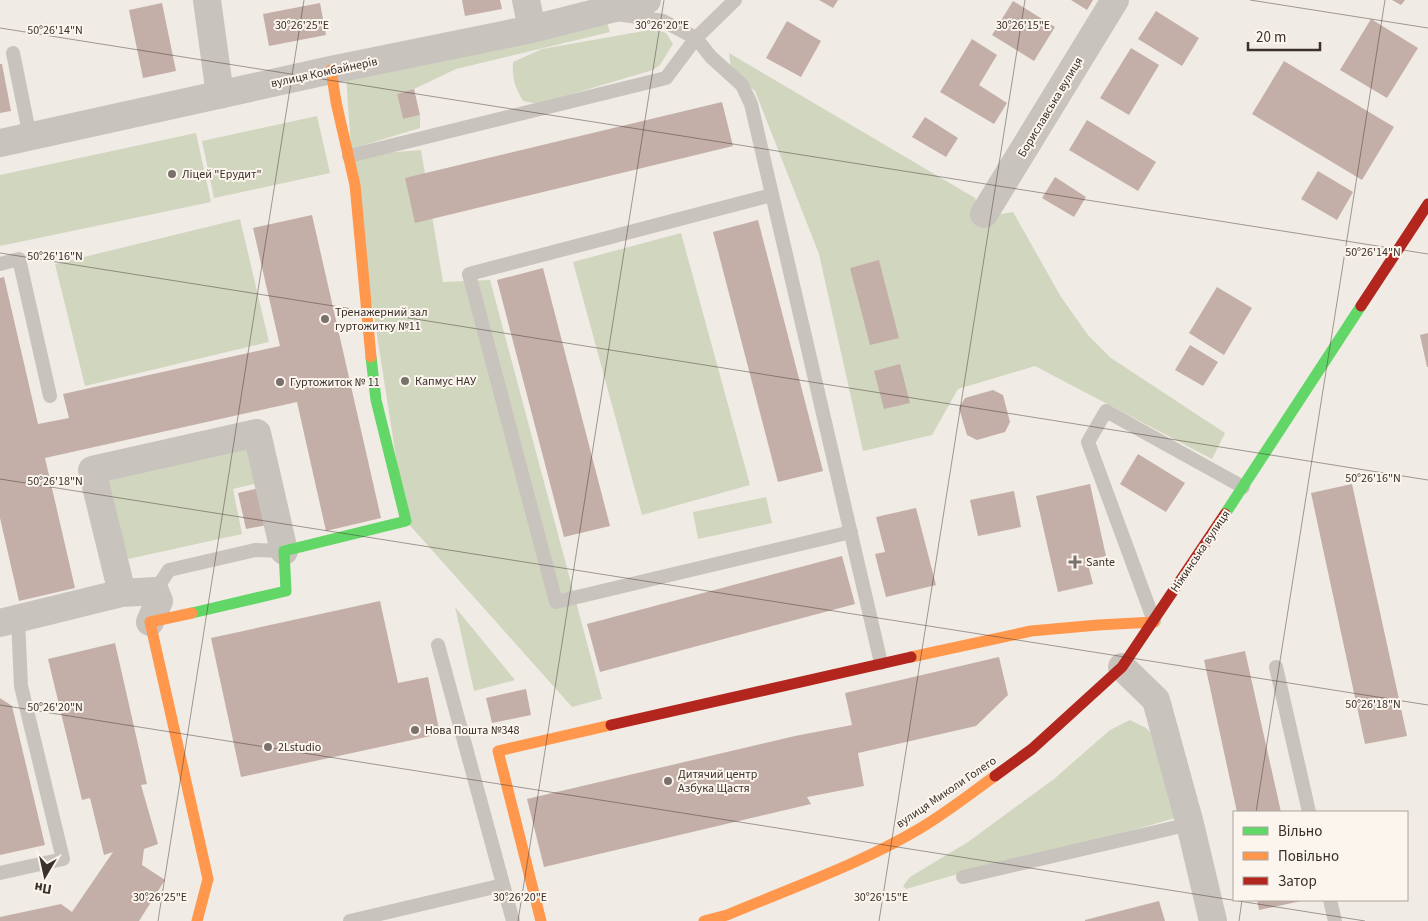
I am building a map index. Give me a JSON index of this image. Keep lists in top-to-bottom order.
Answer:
{
  "streets": {
    "street": [
      "вулиця Комбайнерів",
      "Бориславська вулиця",
      "Ніжинська вулиця",
      "вулиця Миколи Голего"
    ]
  },
  "crossings": [
    ["Ніжинська вулиця", "вулиця Миколи Голего"]
  ],
  "places": {
    "other": [
      "Ліцей \"Ерудит\"",
      "Тренажерний зал гуртожитку №11",
      "Капмус НАУ",
      "Гуртожиток № 11",
      "Нова Пошта №348",
      "2Lstudio",
      "Дитячий центр Азбука Щастя"
    ],
    "health": ["Sante"]
  },
  "legend": ["Вільно", "Повільно", "Затор"],
  "scale_bar": "20 m",
  "north": "bottom",
  "coordinates": [
    "30°26'25\"E",
    "30°26'20\"E",
    "30°26'15\"E",
    "50°26'14\"N",
    "50°26'16\"N",
    "50°26'18\"N",
    "50°26'20\"N"
  ]
}
